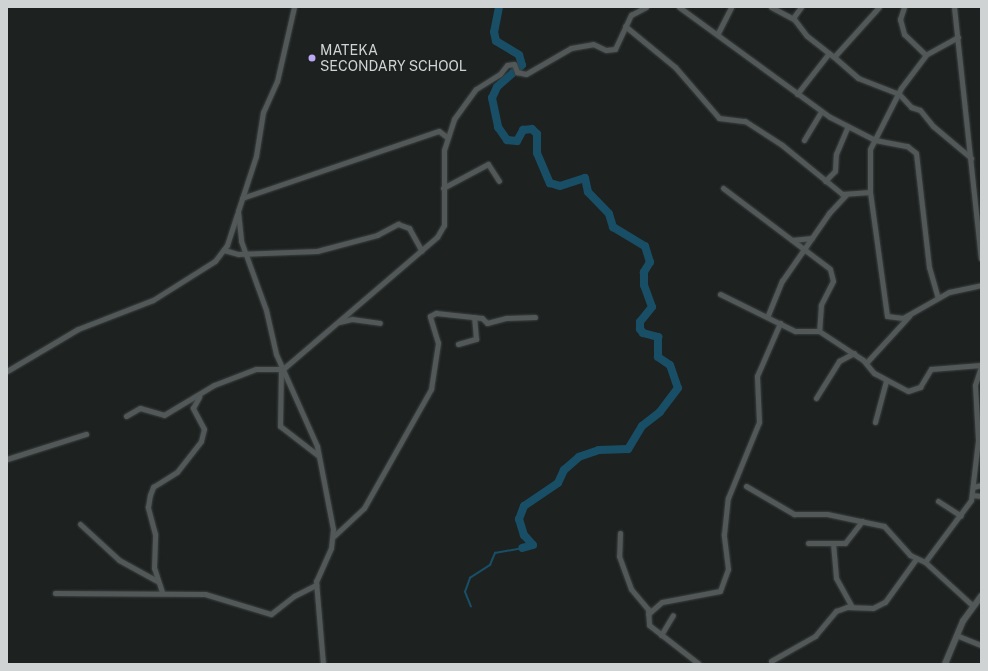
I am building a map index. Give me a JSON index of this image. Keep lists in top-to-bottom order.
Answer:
{
  "places": ["MATEKA SECONDARY SCHOOL"]
}
